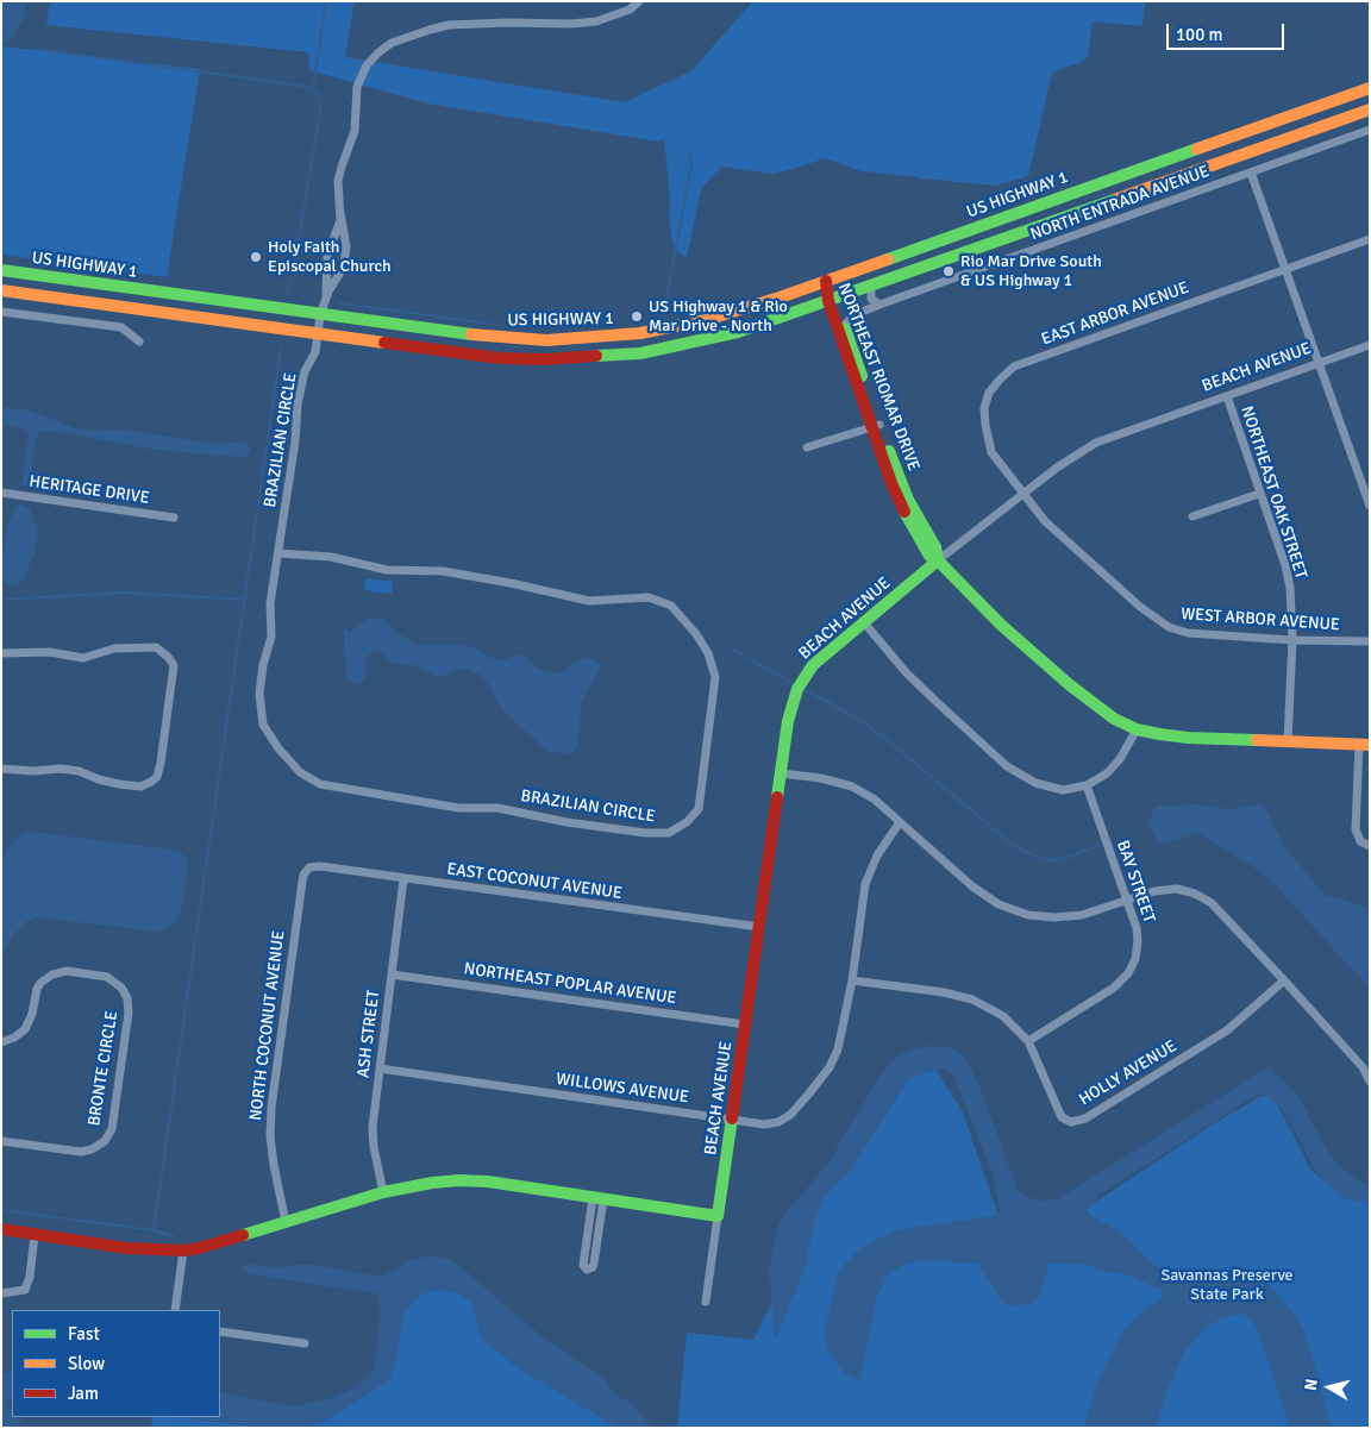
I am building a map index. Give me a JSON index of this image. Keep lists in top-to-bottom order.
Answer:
{
  "streets": {
    "main road": ["US HIGHWAY 1", "BEACH AVENUE", "NORTHEAST RIOMAR DRIVE"],
    "street": [
      "NORTH ENTRADA AVENUE",
      "EAST ARBOR AVENUE",
      "BRAZILIAN CIRCLE",
      "HERITAGE DRIVE",
      "NORTHEAST OAK STREET",
      "WEST ARBOR AVENUE",
      "EAST COCONUT AVENUE",
      "BAY STREET",
      "NORTHEAST POPLAR AVENUE",
      "NORTH COCONUT AVENUE",
      "ASH STREET",
      "BRONTE CIRCLE",
      "HOLLY AVENUE",
      "WILLOWS AVENUE"
    ]
  },
  "crossings": [
    ["US HIGHWAY 1", "NORTHEAST RIOMAR DRIVE"],
    ["US HIGHWAY 1", "BRAZILIAN CIRCLE"],
    ["NORTH ENTRADA AVENUE", "NORTHEAST RIOMAR DRIVE"],
    ["EAST ARBOR AVENUE", "BEACH AVENUE"],
    ["EAST ARBOR AVENUE", "WEST ARBOR AVENUE"],
    ["BEACH AVENUE", "NORTHEAST RIOMAR DRIVE"],
    ["BEACH AVENUE", "NORTHEAST OAK STREET"],
    ["BEACH AVENUE", "WEST ARBOR AVENUE"],
    ["BEACH AVENUE", "EAST COCONUT AVENUE"],
    ["BEACH AVENUE", "NORTHEAST POPLAR AVENUE"],
    ["BEACH AVENUE", "WILLOWS AVENUE"],
    ["NORTHEAST RIOMAR DRIVE", "NORTHEAST OAK STREET"],
    ["NORTHEAST OAK STREET", "WEST ARBOR AVENUE"],
    ["EAST COCONUT AVENUE", "NORTH COCONUT AVENUE"],
    ["EAST COCONUT AVENUE", "ASH STREET"],
    ["BAY STREET", "HOLLY AVENUE"],
    ["NORTHEAST POPLAR AVENUE", "ASH STREET"],
    ["ASH STREET", "WILLOWS AVENUE"],
    ["HOLLY AVENUE", "WILLOWS AVENUE"]
  ],
  "parks": ["Savannas Preserve State Park"],
  "places": ["Holy Faith Episcopal Church", "Rio Mar Drive South & US Highway 1", "US Highway 1 & Rio Mar Drive - North"],
  "legend": ["Fast", "Slow", "Jam"],
  "scale_bar": "100 m",
  "north": "left"
}
